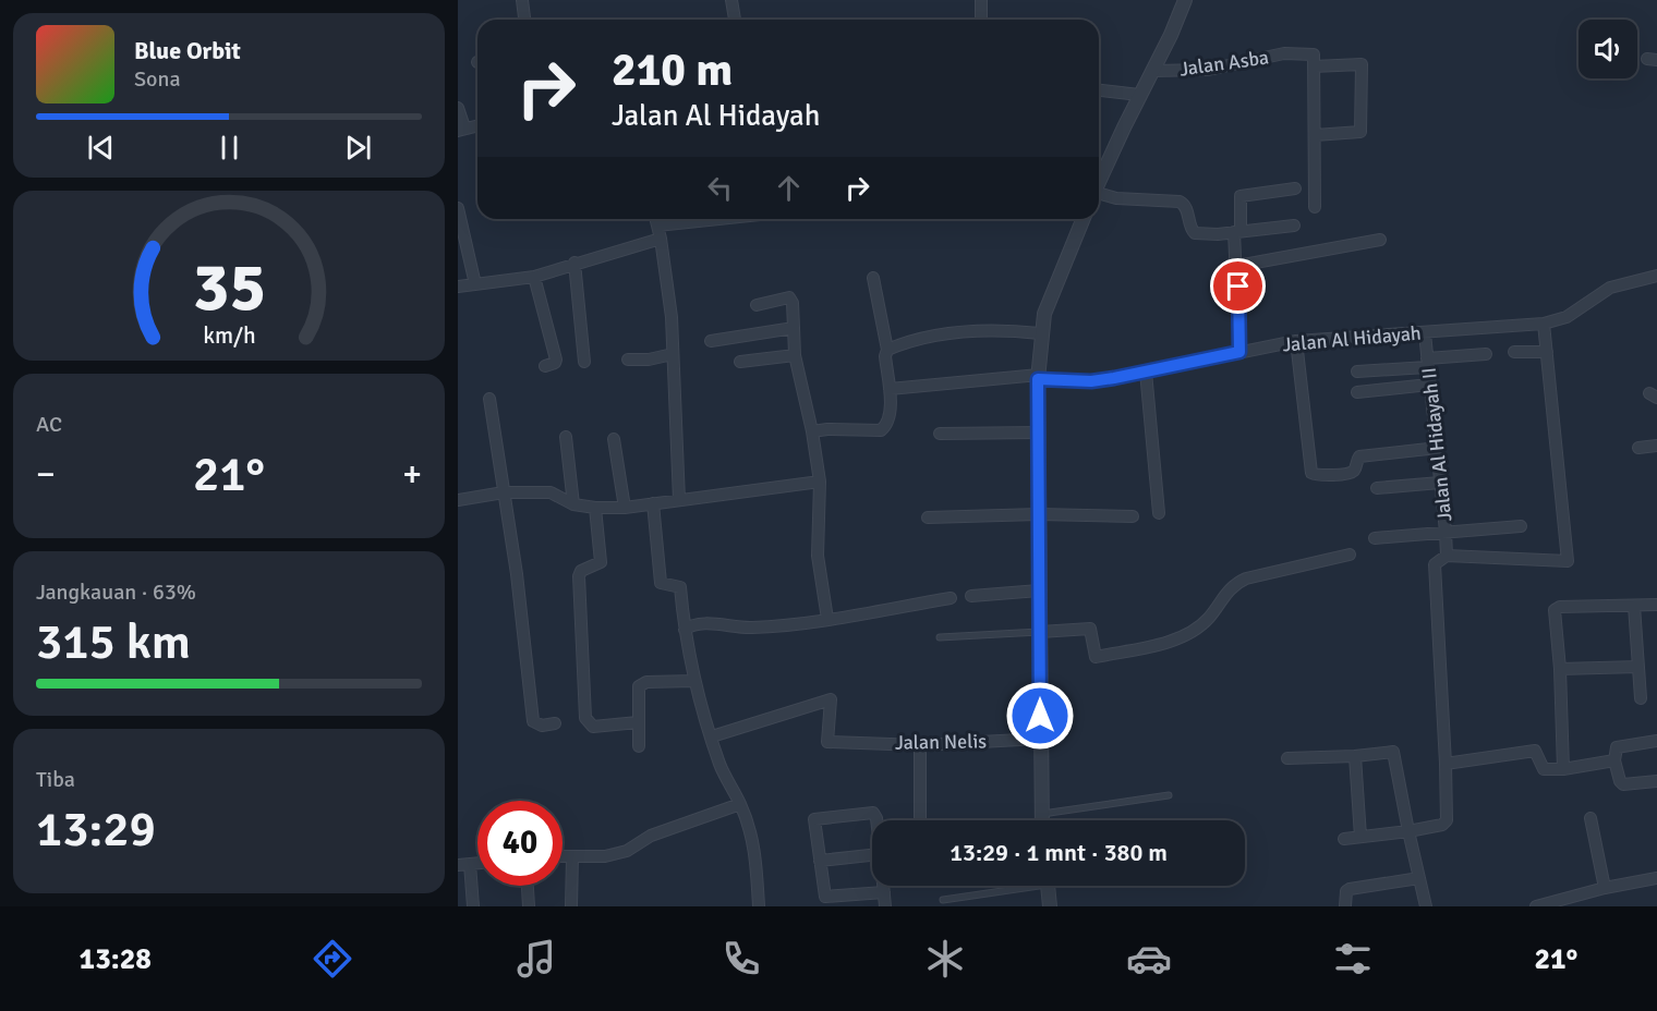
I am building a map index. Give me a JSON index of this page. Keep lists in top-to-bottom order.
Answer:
{
  "streets": {
    "street": [
      "Jalan Asba",
      "Jalan Al Hidayah",
      "Jalan Al Hidayah II",
      "Jalan Nelis"
    ]
  },
  "crossings": [
    ["Jalan Al Hidayah", "Jalan Al Hidayah II"]
  ],
  "page": {
    "turn": ["210 m", "Jalan Al Hidayah"],
    "song": ["Blue Orbit", "Sona"],
    "tile": [
      "AC",
      ["Jangkauan · 63%", "315 km"],
      ["Tiba", "13:29"]
    ],
    "heat": ["−", "21°", "+"],
    "limit": "40",
    "trip": "13:29 · 1 mnt · 380 m",
    "tabs": ["13:28", "21°"],
    "gauge": ["35", "km/h"]
  }
}
